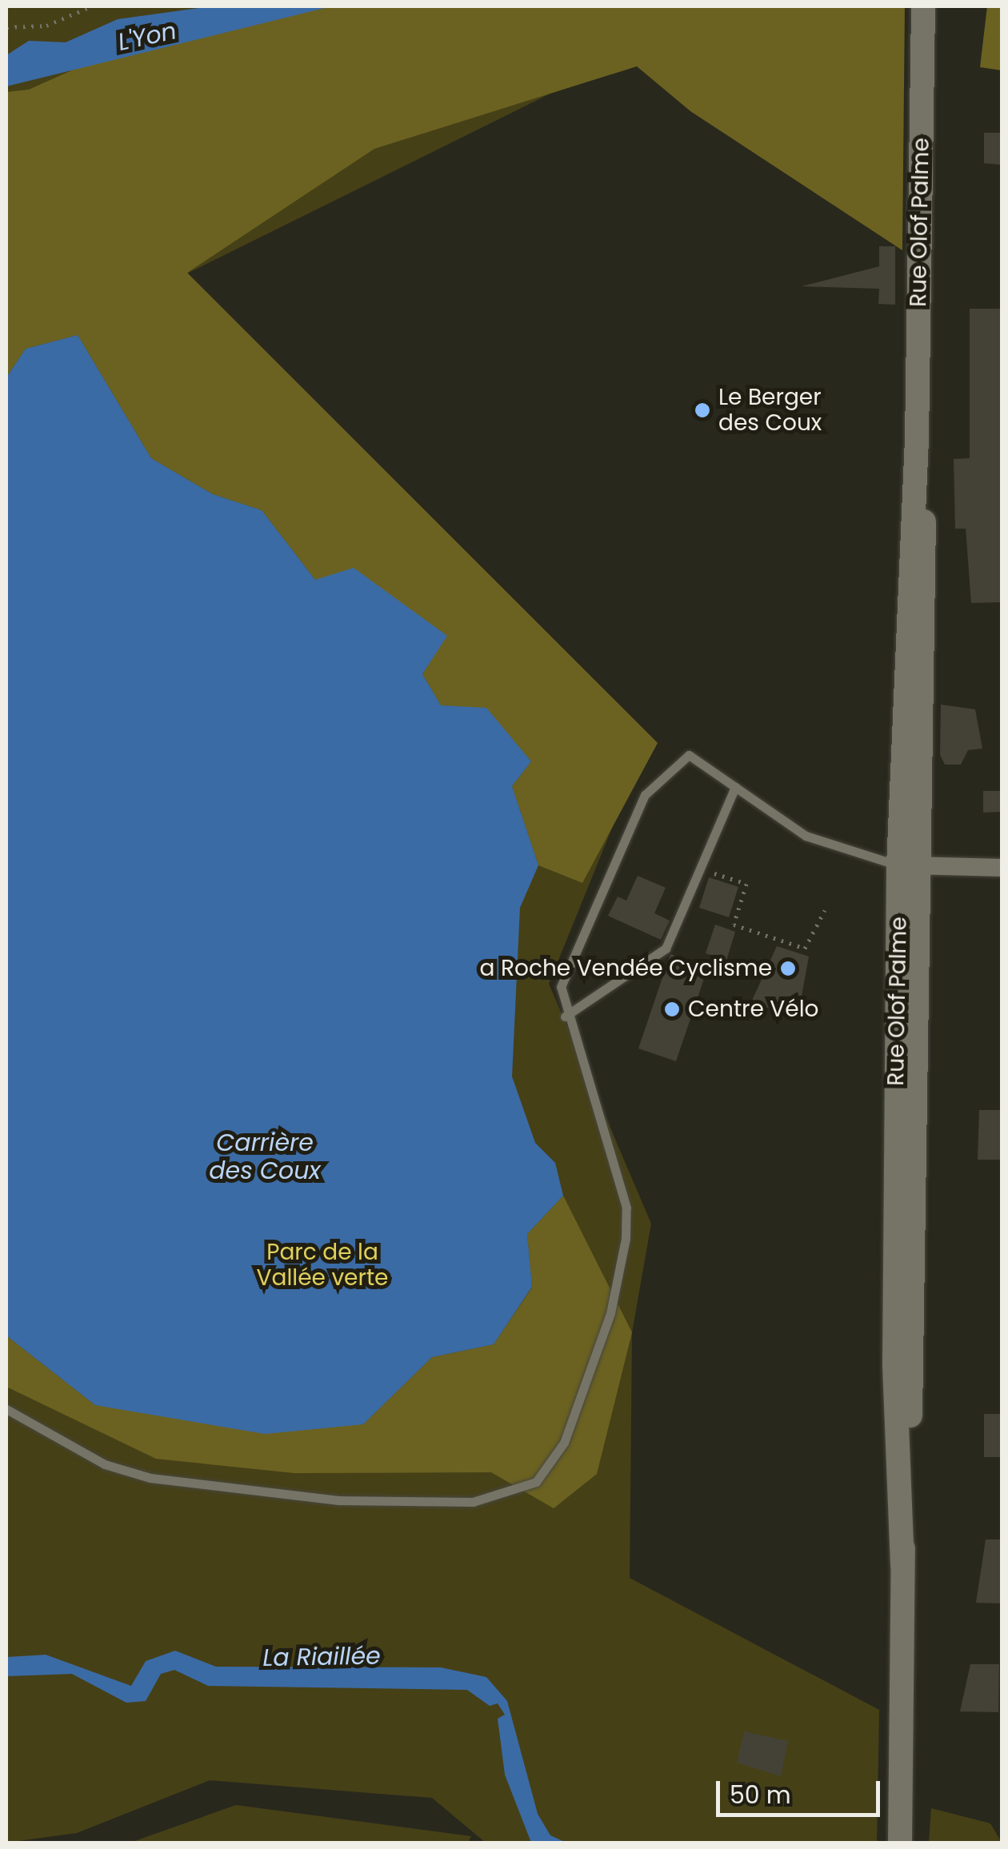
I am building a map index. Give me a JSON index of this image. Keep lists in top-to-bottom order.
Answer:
{
  "streets": {
    "main road": ["Rue Olof Palme"]
  },
  "water": ["L'Yon", "Carrière des Coux", "La Riaillée"],
  "parks": ["Parc de la Vallée verte"],
  "places": ["Le Berger des Coux", "a Roche Vendée Cyclisme", "Centre Vélo"],
  "scale_bar": "50 m"
}
